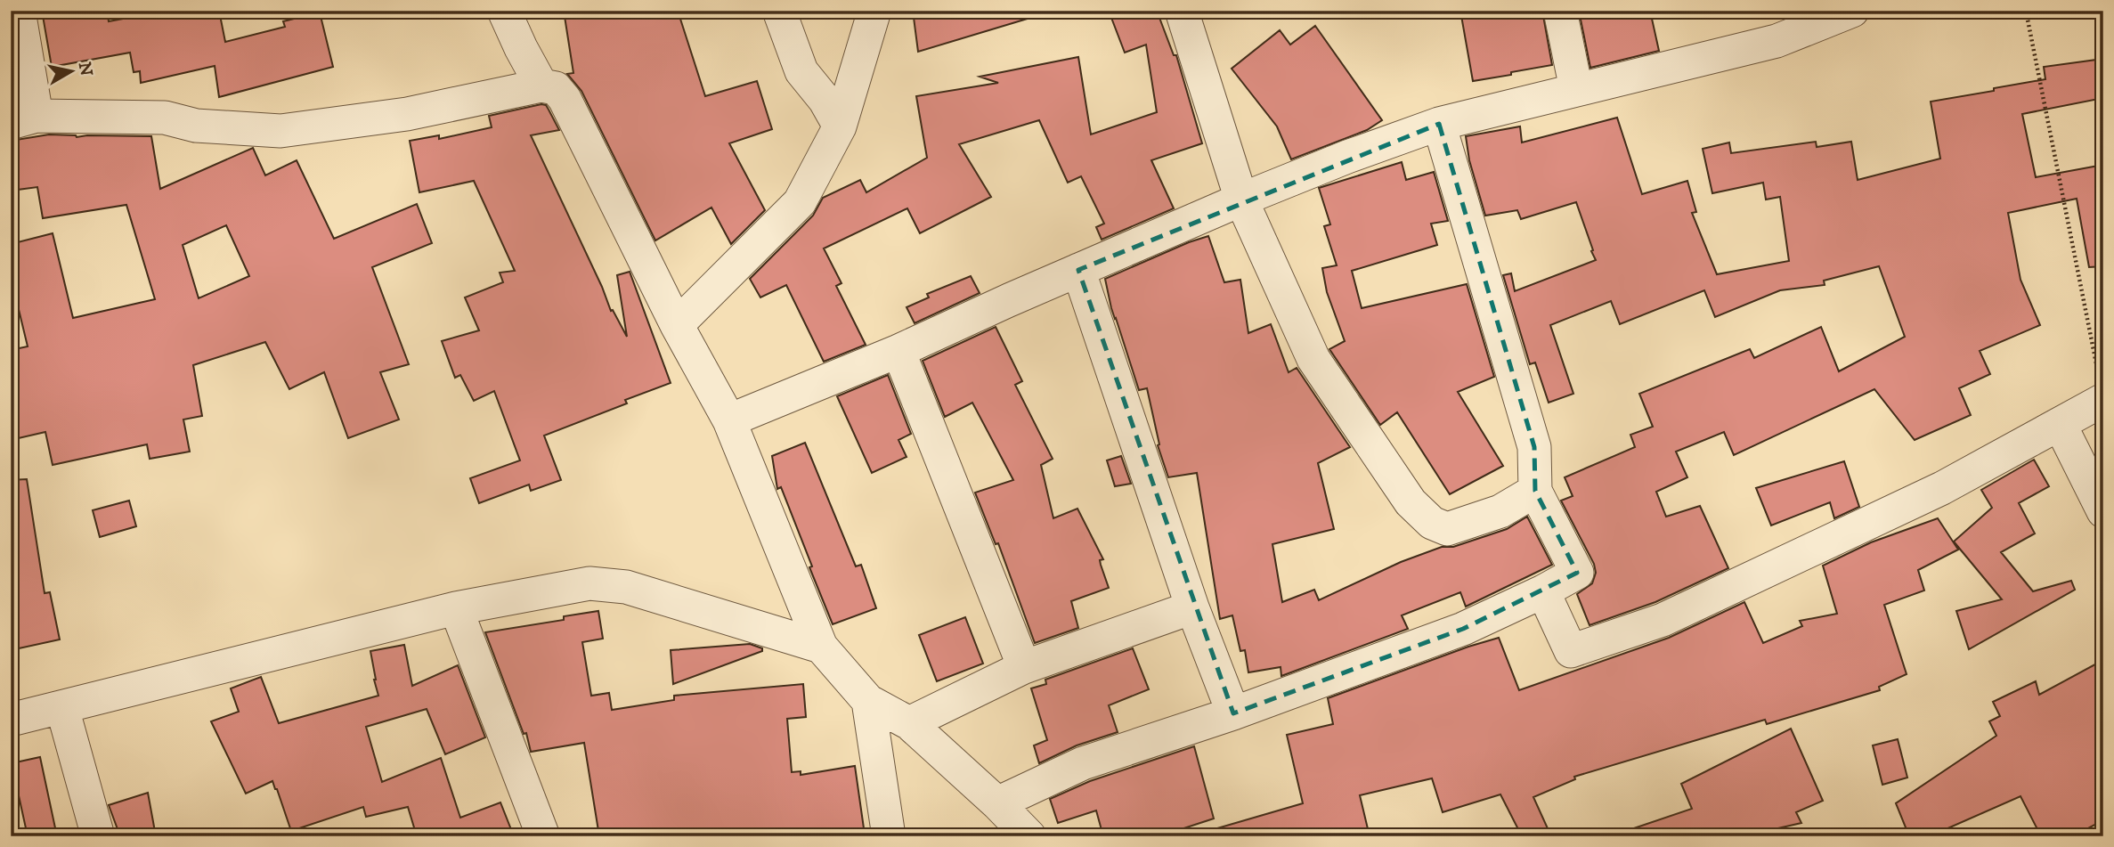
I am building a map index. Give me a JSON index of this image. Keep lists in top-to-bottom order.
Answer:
{
  "north": "right"
}
